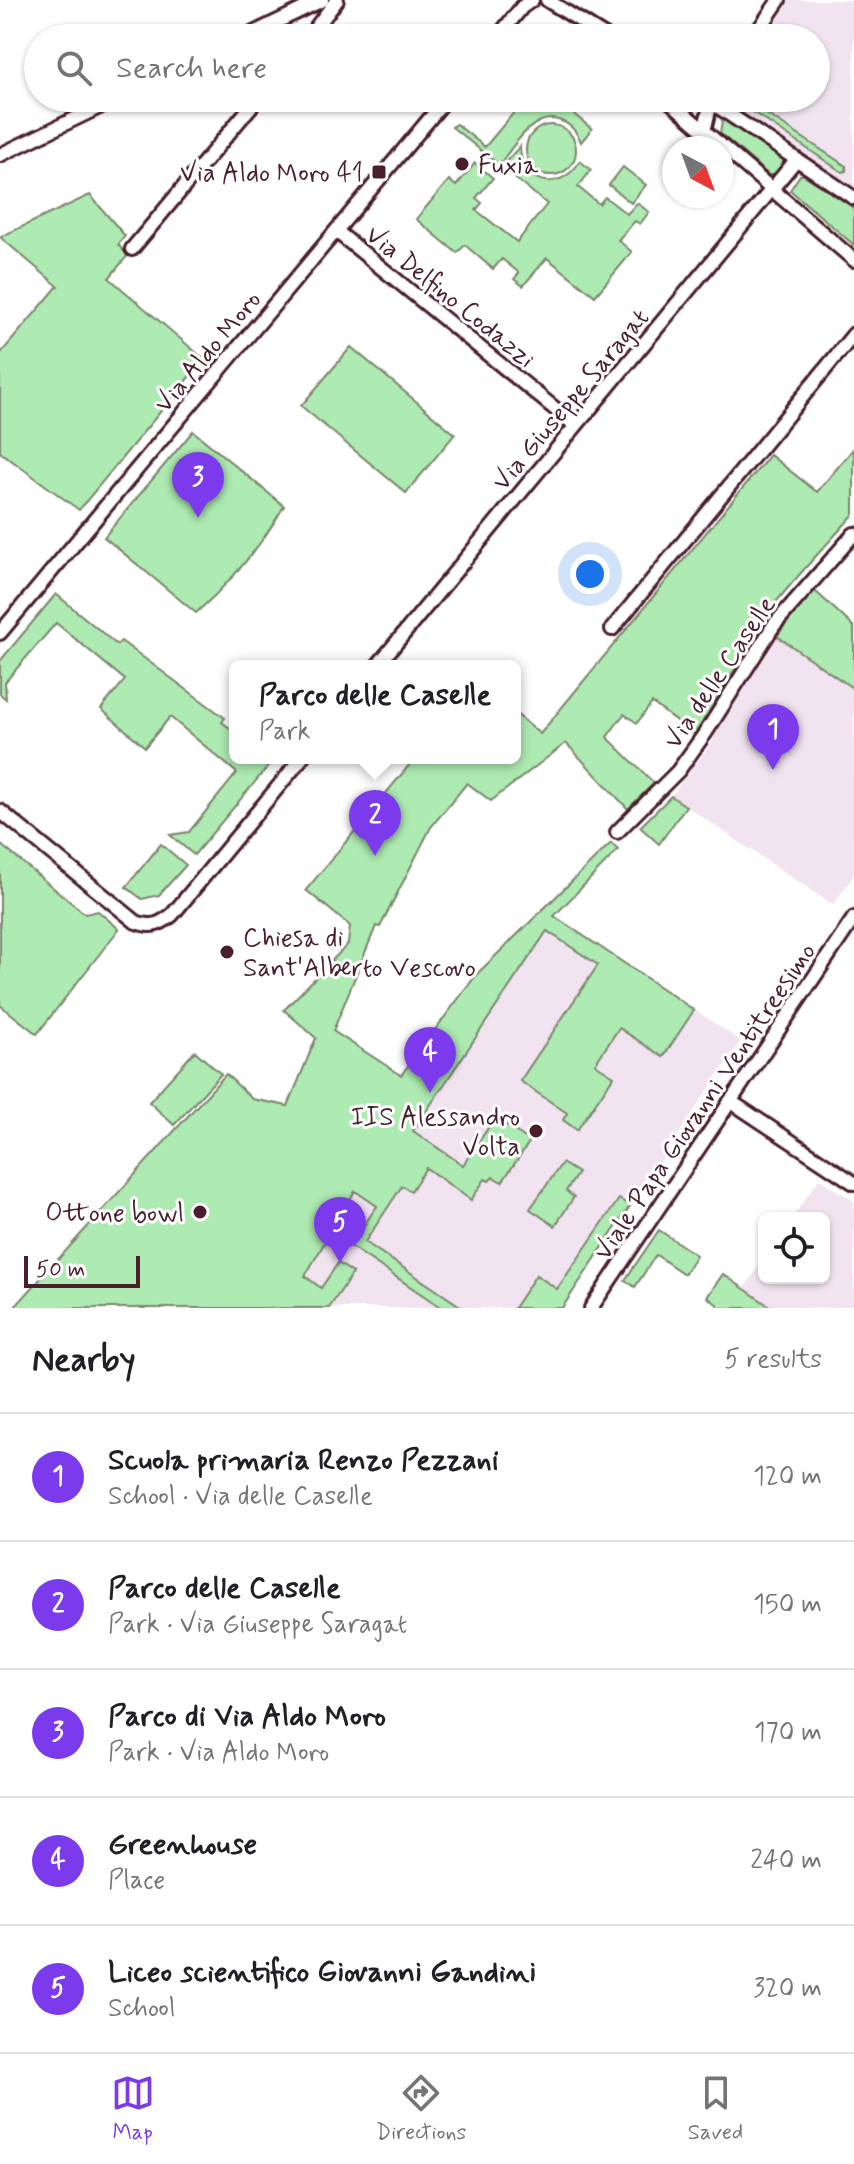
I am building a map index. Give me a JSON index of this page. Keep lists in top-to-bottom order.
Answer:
{
  "streets": {
    "street": [
      "Via Delfino Codazzi",
      "Via Aldo Moro",
      "Via Giuseppe Saragat",
      "Via delle Caselle",
      "Viale Papa Giovanni Ventitreesimo"
    ]
  },
  "crossings": [
    ["Via Delfino Codazzi", "Via Aldo Moro"],
    ["Via Delfino Codazzi", "Via Giuseppe Saragat"]
  ],
  "places": {
    "other": [
      "Fuxia",
      "Chiesa di Sant'Alberto Vescovo",
      "IIS Alessandro Volta",
      "Ottone bowl"
    ],
    "transit": ["Via Aldo Moro 41"]
  },
  "scale_bar": "50 m",
  "north": "bottom right",
  "page": {
    "search": "Search here",
    "pins": [
      "3",
      "1",
      "2",
      "4",
      "5"
    ],
    "popup": ["Parco delle Caselle", "Park"],
    "scale": "50 m",
    "heading": ["Nearby", "5 results"],
    "list": [
      {
        "mark": "1",
        "name": "Scuola primaria Renzo Pezzani",
        "note": "School · Via delle Caselle",
        "value": "120 m"
      },
      {
        "mark": "2",
        "name": "Parco delle Caselle",
        "note": "Park · Via Giuseppe Saragat",
        "value": "150 m"
      },
      {
        "mark": "3",
        "name": "Parco di Via Aldo Moro",
        "note": "Park · Via Aldo Moro",
        "value": "170 m"
      },
      {
        "mark": "4",
        "name": "Greenhouse",
        "note": "Place",
        "value": "240 m"
      },
      {
        "mark": "5",
        "name": "Liceo scientifico Giovanni Gandini",
        "note": "School",
        "value": "320 m"
      }
    ],
    "nav": ["Map", "Directions", "Saved"]
  }
}
